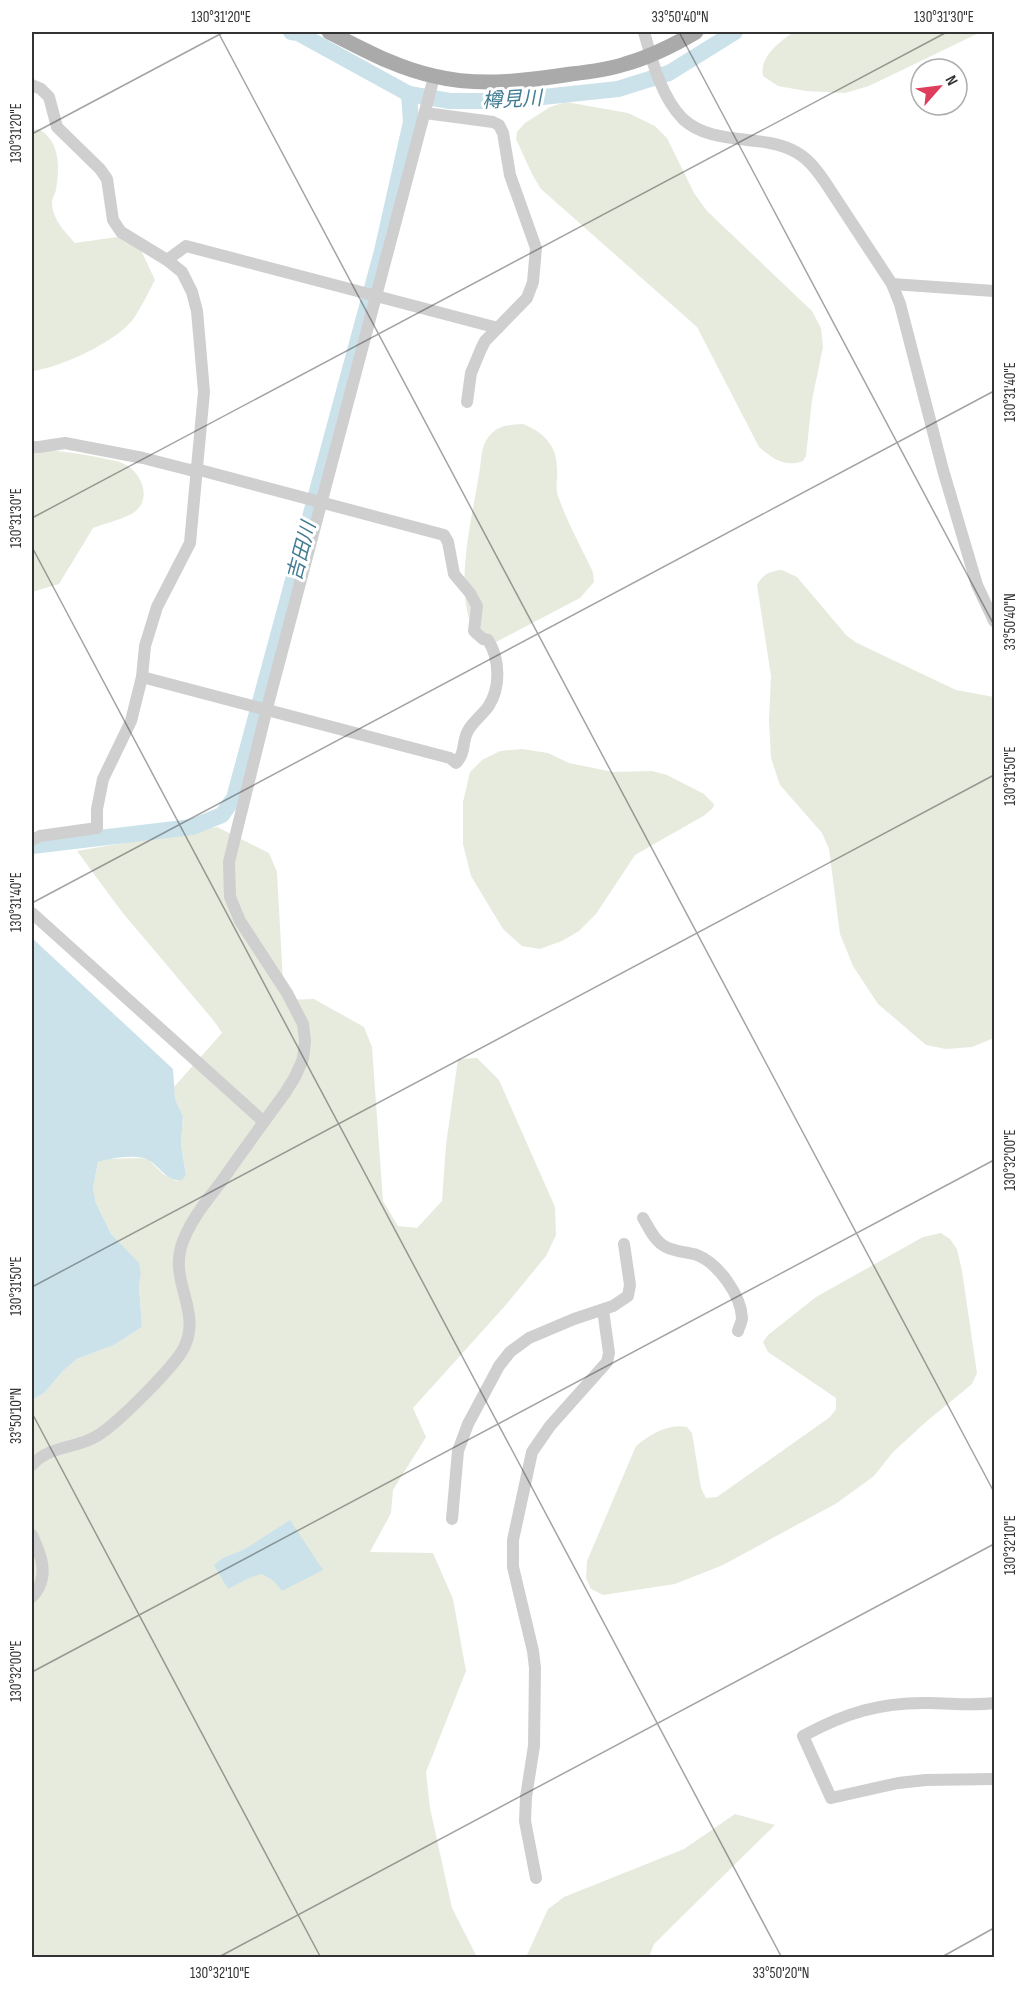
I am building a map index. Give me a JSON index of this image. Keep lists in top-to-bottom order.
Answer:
{
  "water": ["樽見川", "吉田川"],
  "north": "top right",
  "coordinates": [
    "130°31'20\"E",
    "33°50'40\"N",
    "130°31'30\"E",
    "130°31'40\"E",
    "130°31'50\"E",
    "130°32'00\"E",
    "33°50'10\"N",
    "130°32'10\"E",
    "33°50'20\"N"
  ]
}
